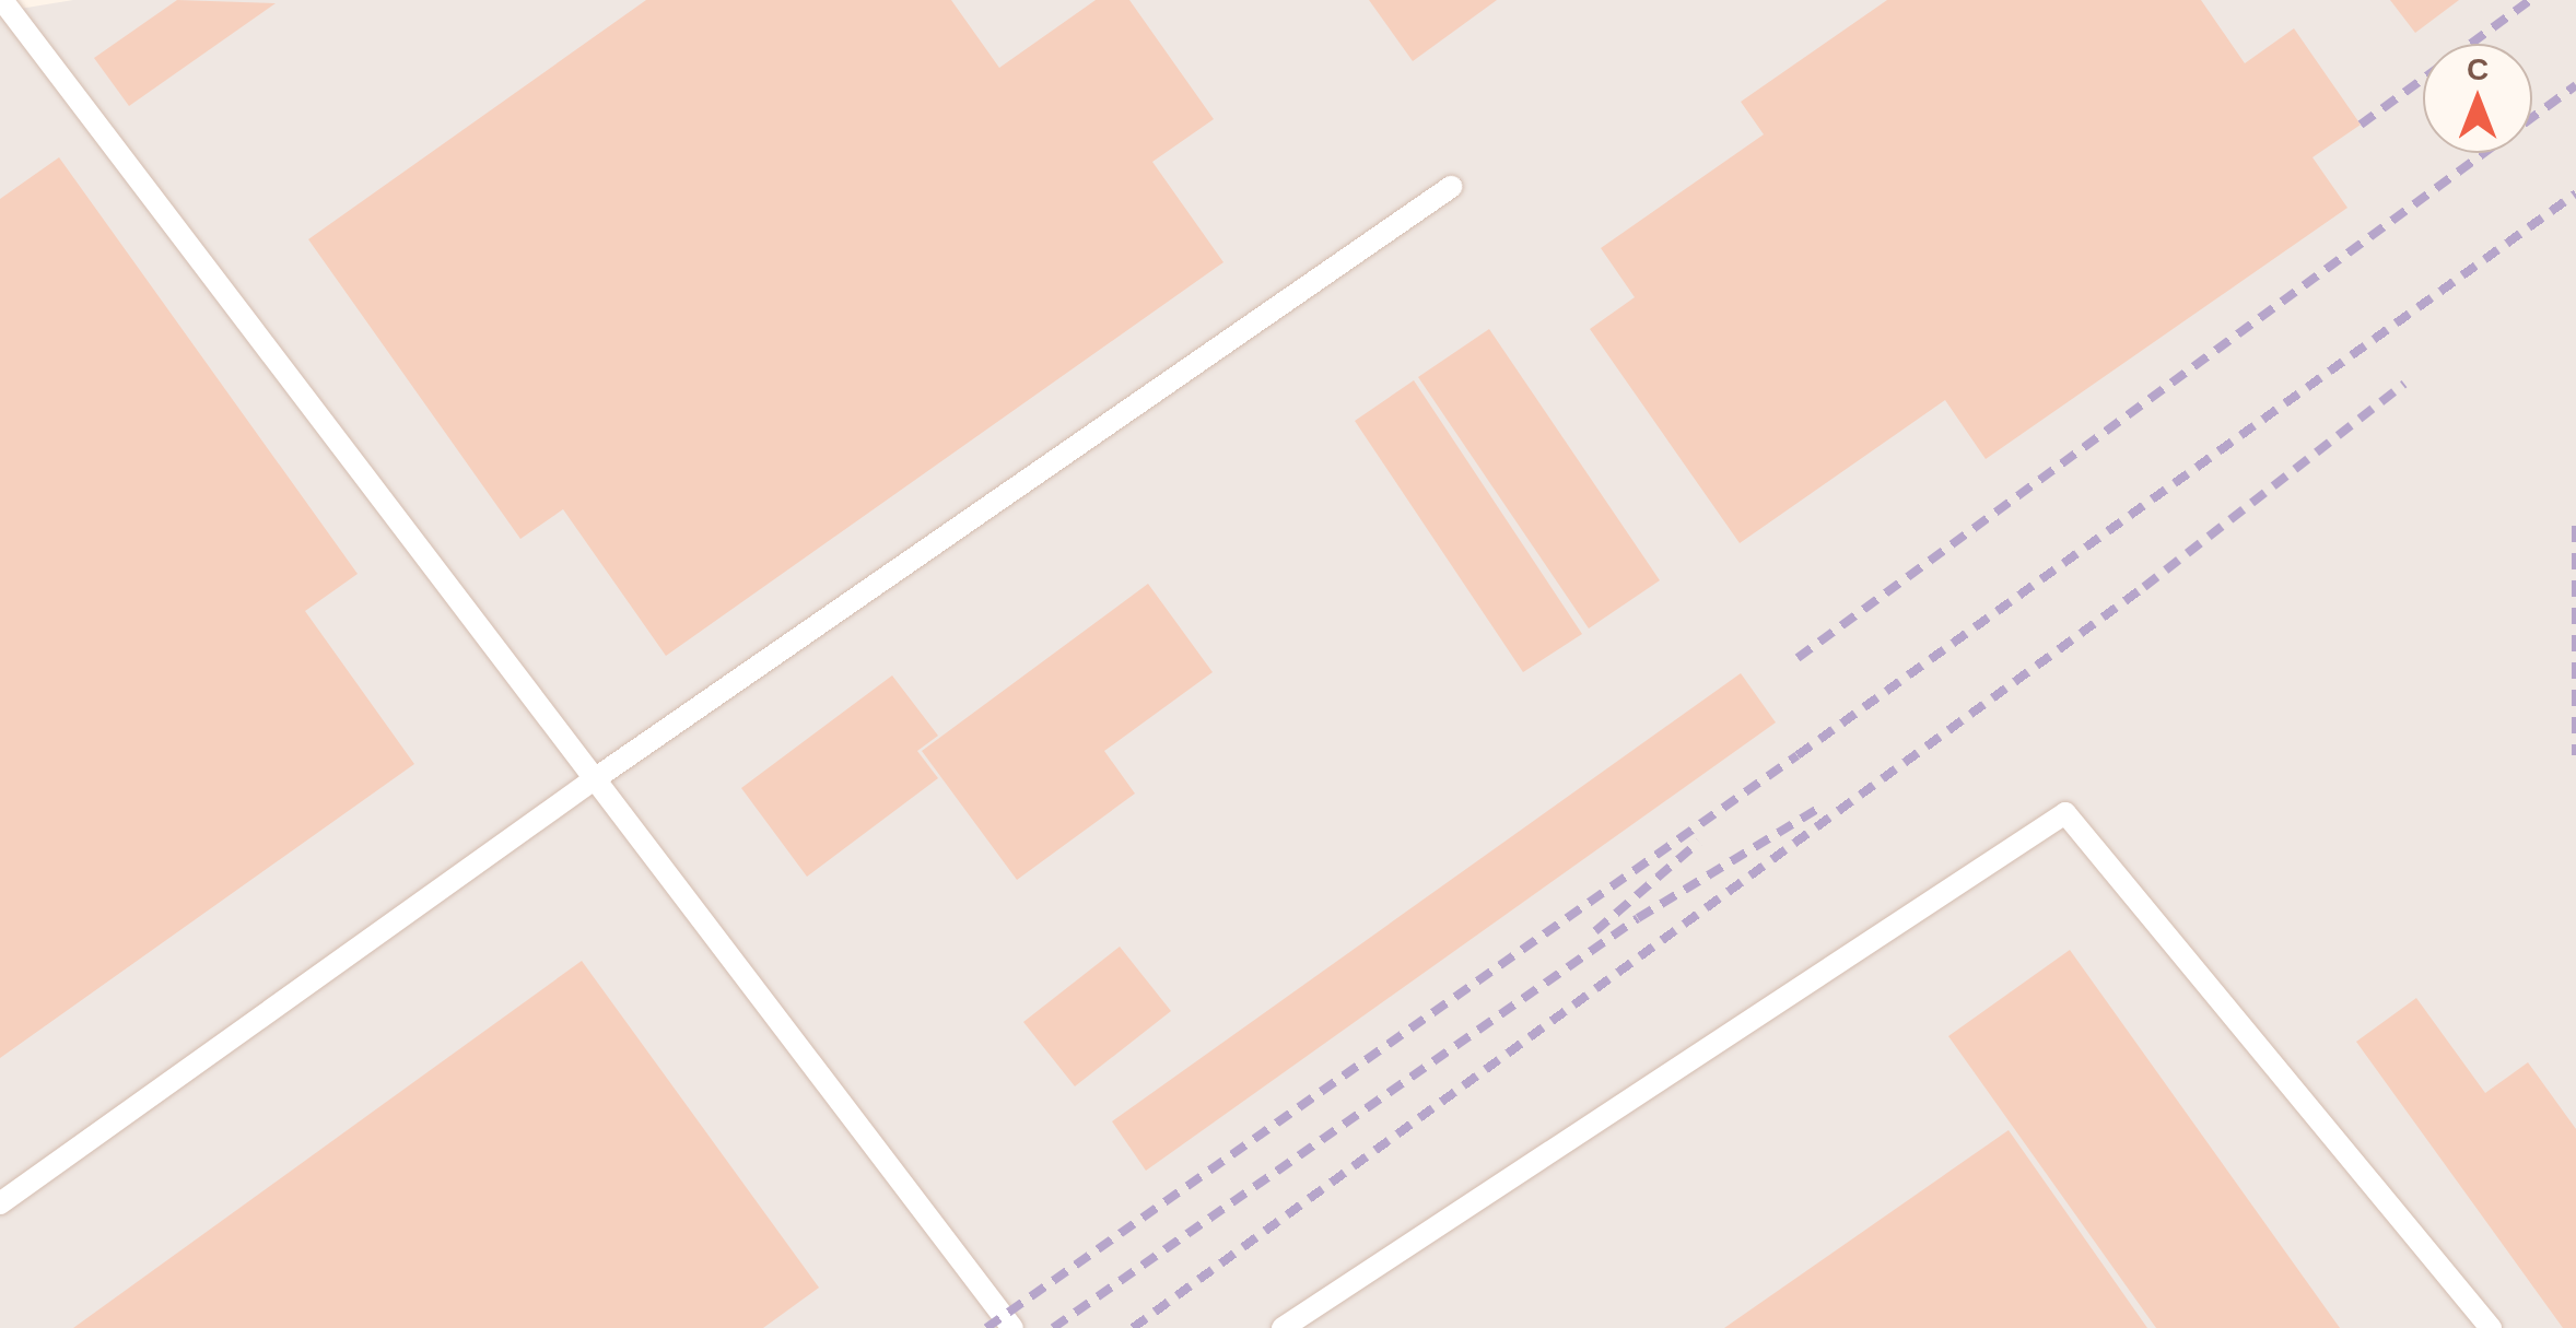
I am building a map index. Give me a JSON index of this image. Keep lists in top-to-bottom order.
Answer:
{
  "north": "top"
}
